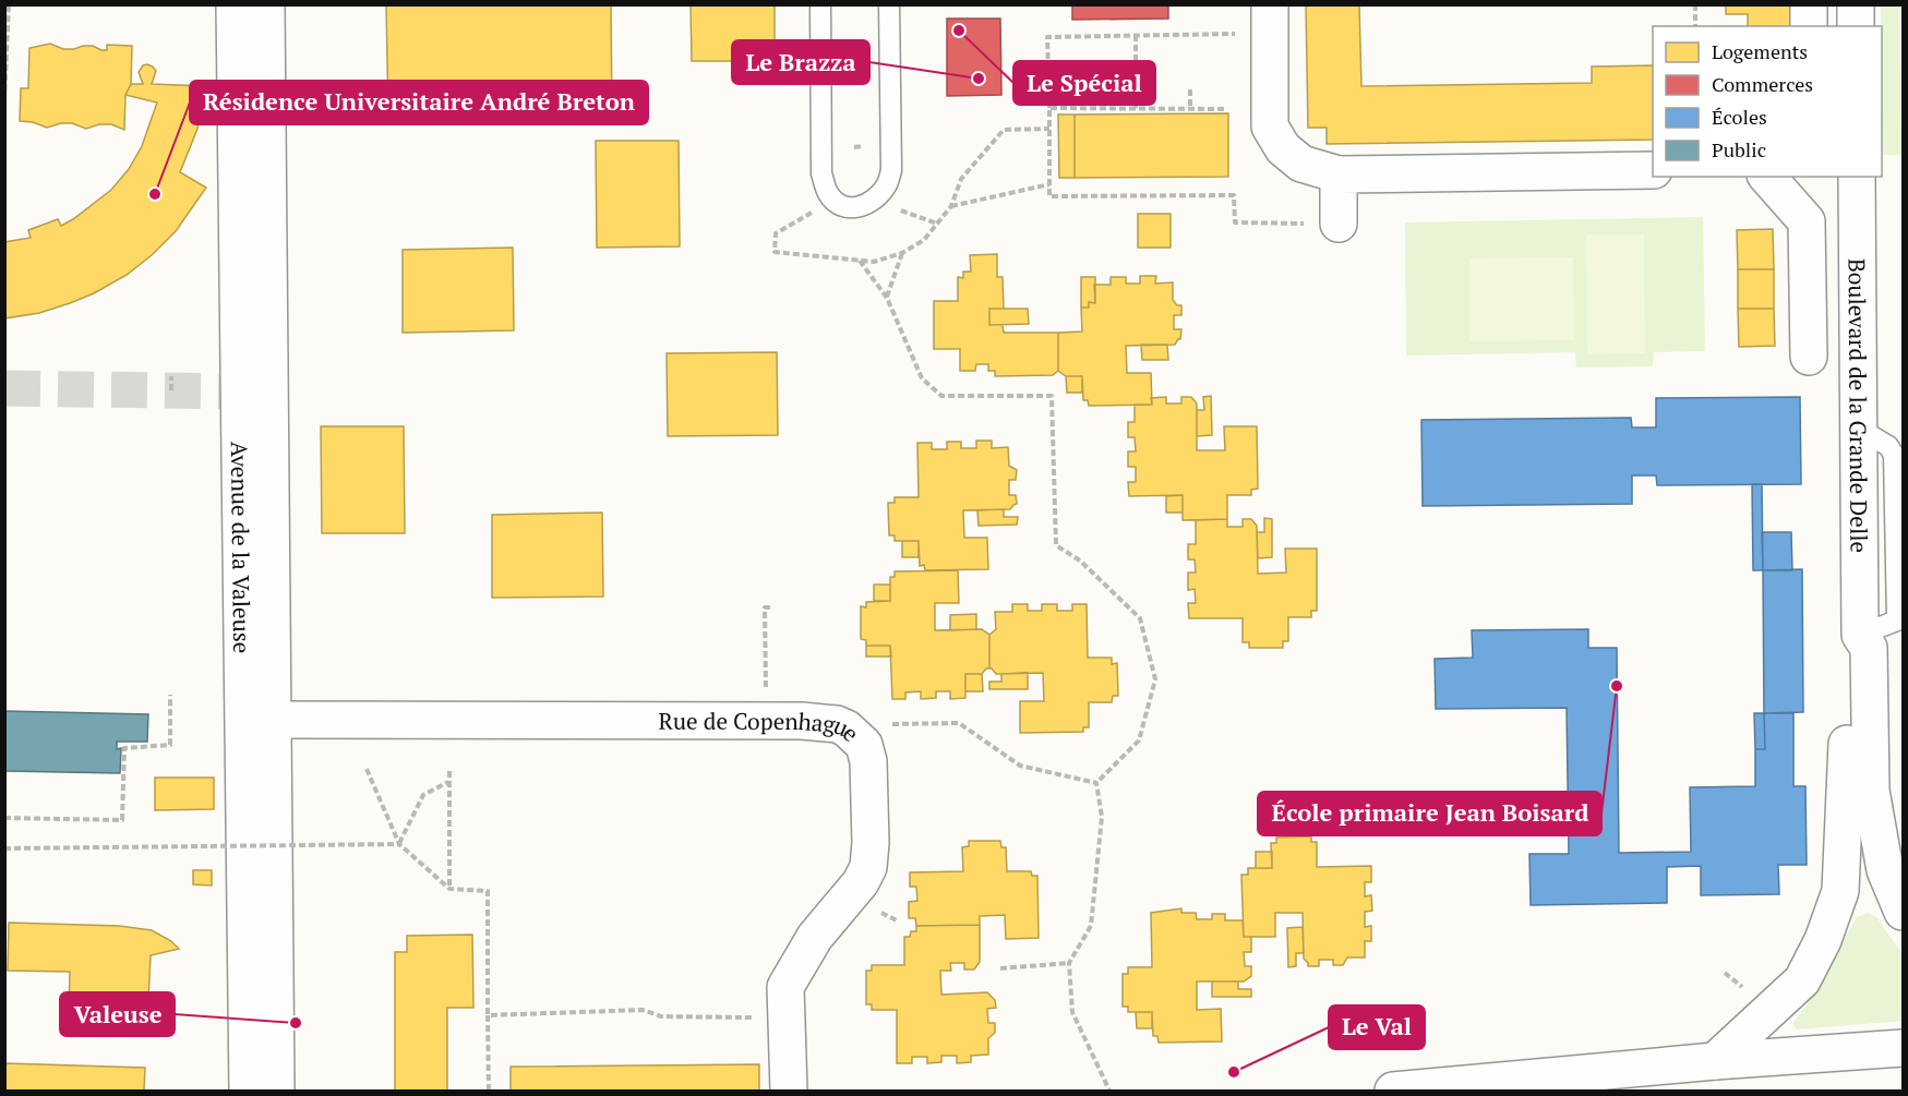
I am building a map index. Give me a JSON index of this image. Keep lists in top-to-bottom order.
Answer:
{
  "streets": {
    "street": ["Boulevard de la Grande Delle", "Avenue de la Valeuse", "Rue de Copenhague"]
  },
  "crossings": [
    ["Avenue de la Valeuse", "Rue de Copenhague"]
  ],
  "places": [
    "Le Spécial",
    "Le Brazza",
    "Résidence Universitaire André Breton",
    "École primaire Jean Boisard",
    "Valeuse",
    "Le Val"
  ],
  "legend": [
    "Logements",
    "Commerces",
    "Écoles",
    "Public"
  ]
}
